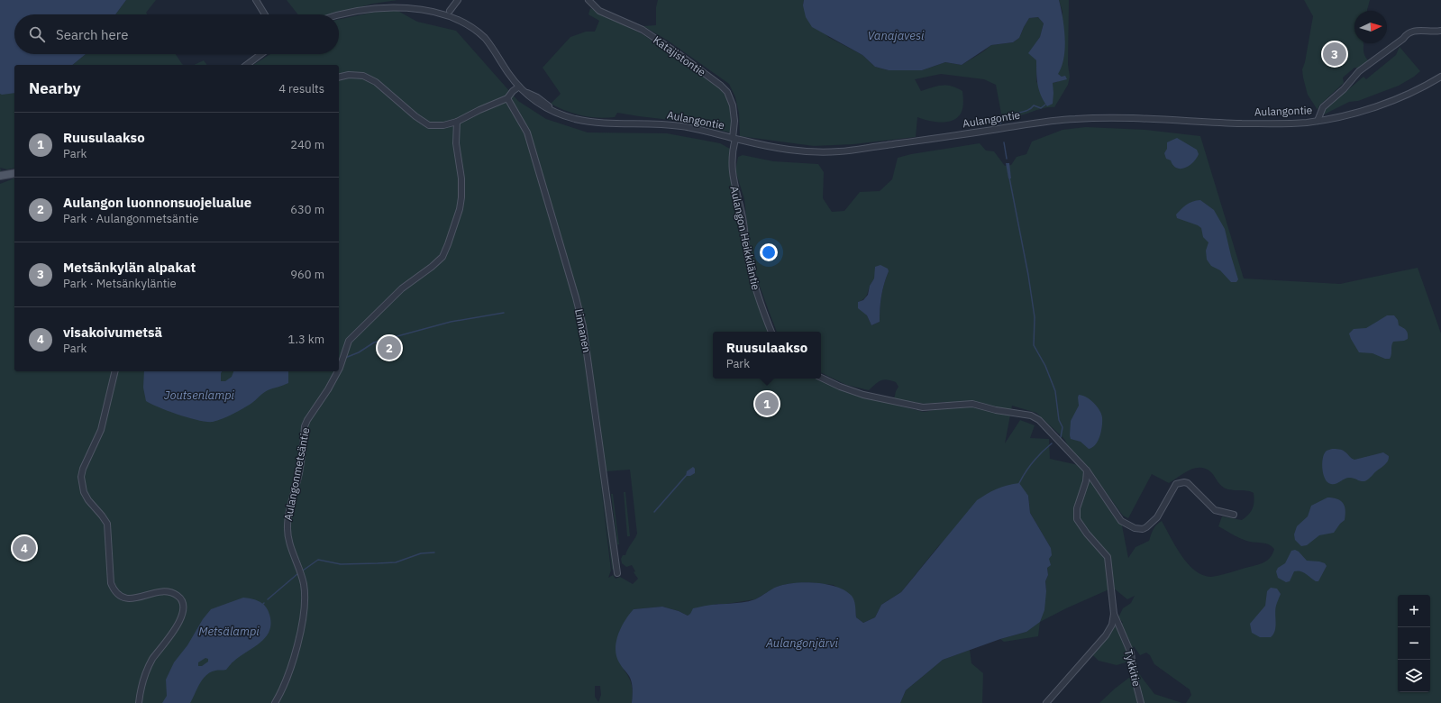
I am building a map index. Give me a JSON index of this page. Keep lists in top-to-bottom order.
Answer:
{
  "streets": {
    "street": [
      "Katajistontie",
      "Aulangontie",
      "Aulangon Heikkiläntie",
      "Linnanen",
      "Aulangonmetsäntie",
      "Tykkitie"
    ]
  },
  "crossings": [
    ["Katajistontie", "Aulangontie"],
    ["Katajistontie", "Aulangon Heikkiläntie"],
    ["Aulangontie", "Aulangon Heikkiläntie"]
  ],
  "water": [
    "Vanajavesi",
    "Joutsenlampi",
    "Metsälampi",
    "Aulangonjärvi"
  ],
  "north": "right",
  "page": {
    "search": "Search here",
    "pins": [
      "3",
      "2",
      "1",
      "4"
    ],
    "heading": ["Nearby", "4 results"],
    "list": [
      {
        "mark": "1",
        "name": "Ruusulaakso",
        "note": "Park",
        "value": "240 m"
      },
      {
        "mark": "2",
        "name": "Aulangon luonnonsuojelualue",
        "note": "Park · Aulangonmetsäntie",
        "value": "630 m"
      },
      {
        "mark": "3",
        "name": "Metsänkylän alpakat",
        "note": "Park · Metsänkyläntie",
        "value": "960 m"
      },
      {
        "mark": "4",
        "name": "visakoivumetsä",
        "note": "Park",
        "value": "1.3 km"
      }
    ],
    "popup": ["Ruusulaakso", "Park"],
    "map_buttons": ["+", "−"]
  }
}
